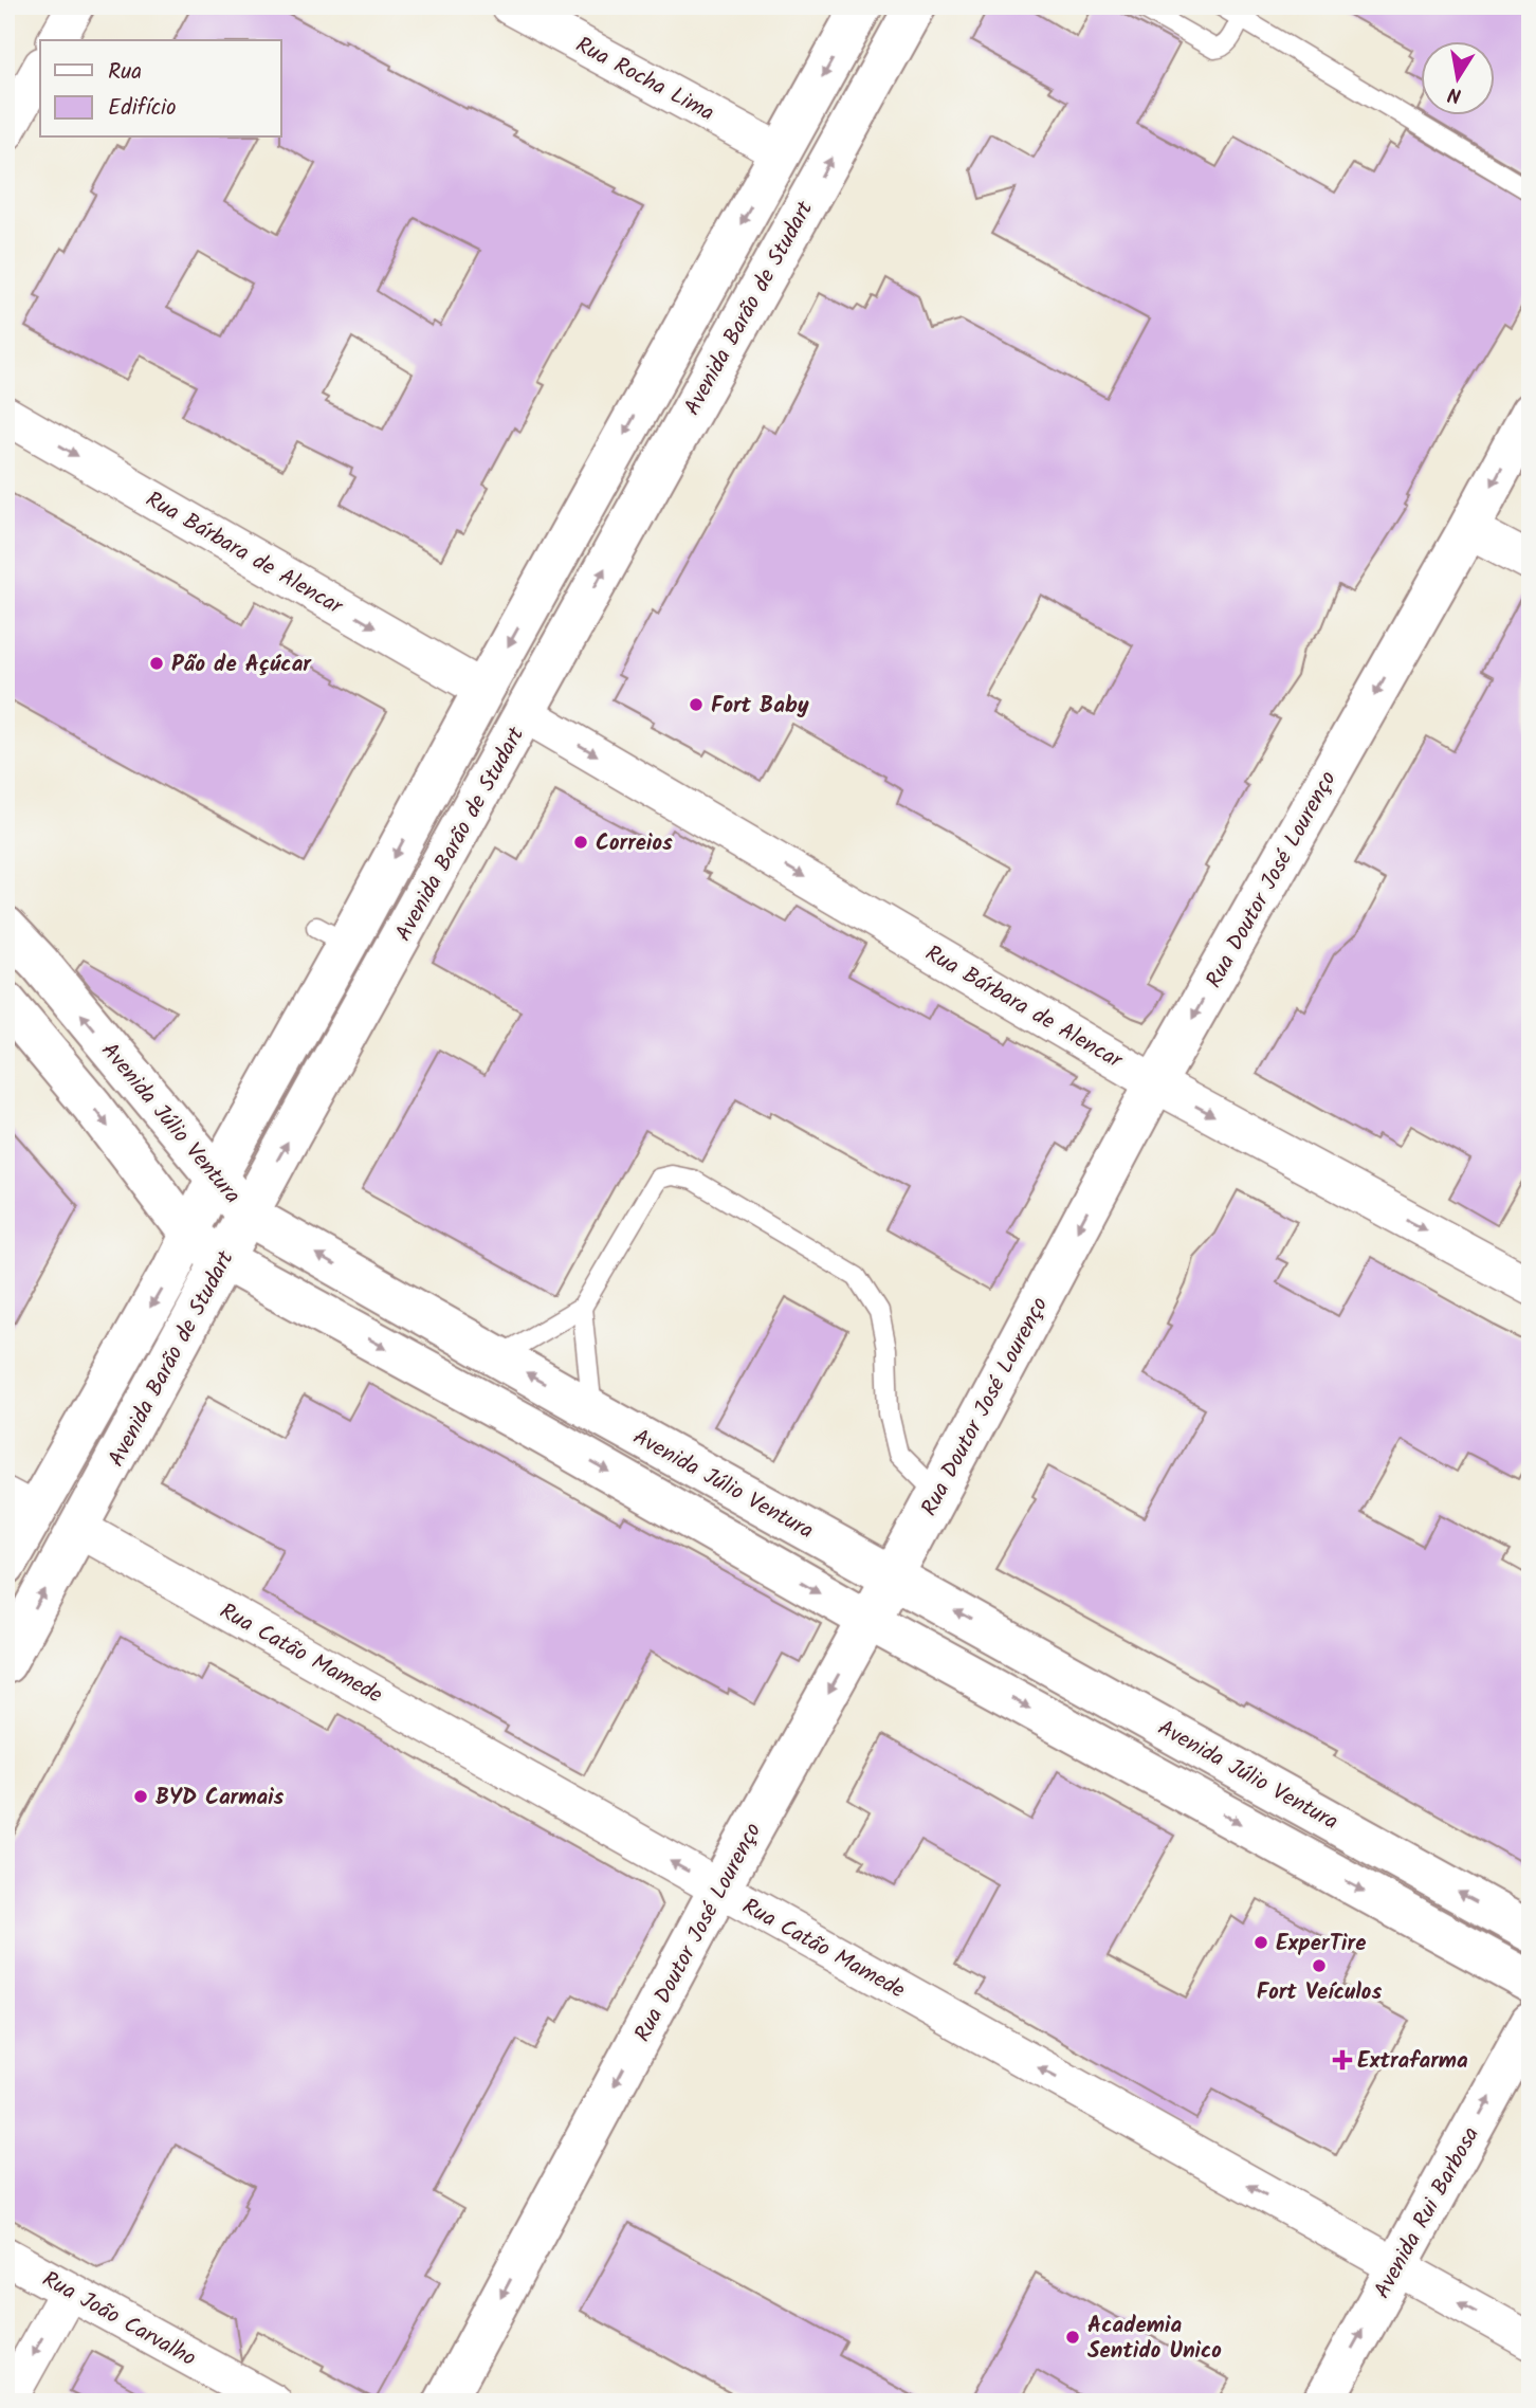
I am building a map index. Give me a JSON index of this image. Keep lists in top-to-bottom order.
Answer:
{
  "streets": {
    "main road": [
      "Avenida Barão de Studart",
      "Rua Doutor José Lourenço",
      "Avenida Júlio Ventura",
      "Avenida Rui Barbosa"
    ],
    "street": [
      "Rua Rocha Lima",
      "Rua Bárbara de Alencar",
      "Rua Catão Mamede",
      "Rua João Carvalho"
    ]
  },
  "crossings": [
    ["Rua Rocha Lima", "Avenida Barão de Studart"],
    ["Avenida Barão de Studart", "Rua Bárbara de Alencar"],
    ["Avenida Barão de Studart", "Avenida Júlio Ventura"],
    ["Avenida Barão de Studart", "Rua Catão Mamede"],
    ["Rua Bárbara de Alencar", "Rua Doutor José Lourenço"],
    ["Rua Doutor José Lourenço", "Avenida Júlio Ventura"],
    ["Rua Doutor José Lourenço", "Rua Catão Mamede"],
    ["Rua Catão Mamede", "Avenida Rui Barbosa"]
  ],
  "one_way": [
    "Rua Bárbara de Alencar",
    "Rua Doutor José Lourenço",
    "Rua Catão Mamede",
    "Avenida Rui Barbosa"
  ],
  "places": {
    "other": [
      "Pão de Açúcar",
      "Fort Baby",
      "Correios",
      "BYD Carmais",
      "ExperTire",
      "Fort Veículos",
      "Academia Sentido Unico"
    ],
    "health": ["Extrafarma"]
  },
  "legend": ["Rua", "Edifício"],
  "north": "bottom"
}
